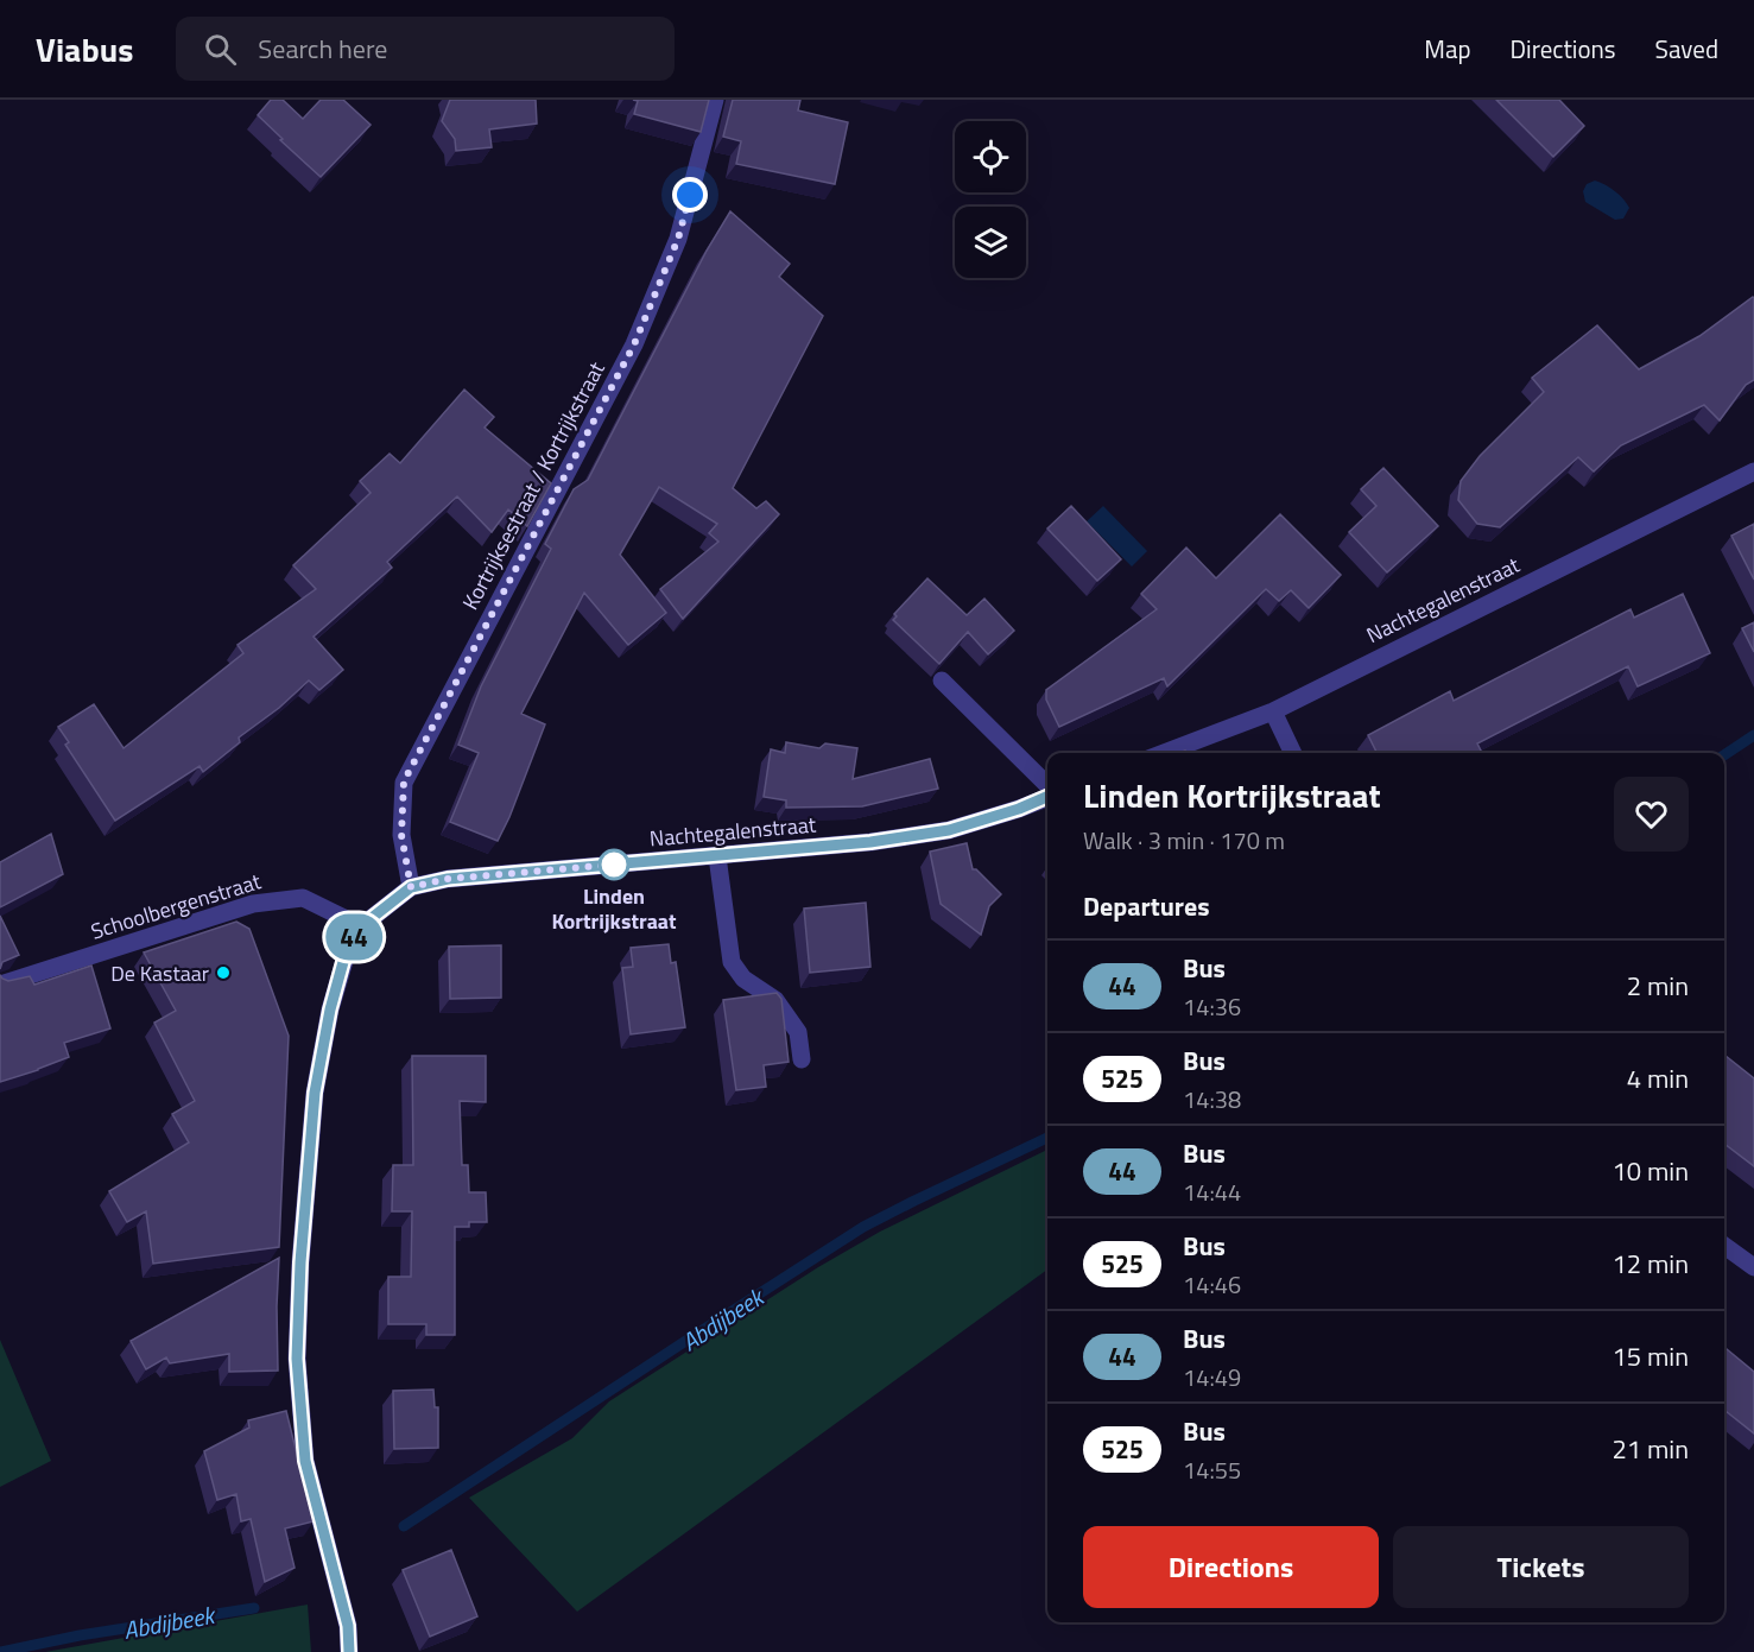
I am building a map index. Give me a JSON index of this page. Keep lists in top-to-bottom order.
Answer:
{
  "streets": {
    "street": ["Kortrijksestraat / Kortrijkstraat", "Nachtegalenstraat", "Schoolbergenstraat"]
  },
  "crossings": [
    ["Kortrijksestraat / Kortrijkstraat", "Nachtegalenstraat"]
  ],
  "water": ["Abdijbeek"],
  "places": ["Linden Kortrijkstraat", "De Kastaar"],
  "lines": ["bus line 44"],
  "page": {
    "header": "Viabus",
    "search": "Search here",
    "nav": ["Map", "Directions", "Saved"],
    "on_map": "44",
    "heading": [
      ["Linden Kortrijkstraat", "Walk · 3 min · 170 m"],
      "Departures"
    ],
    "list": [
      {
        "mark": "44",
        "name": "Bus",
        "note": "14:36",
        "value": "2 min"
      },
      {
        "mark": "525",
        "name": "Bus",
        "note": "14:38",
        "value": "4 min"
      },
      {
        "mark": "44",
        "name": "Bus",
        "note": "14:44",
        "value": "10 min"
      },
      {
        "mark": "525",
        "name": "Bus",
        "note": "14:46",
        "value": "12 min"
      },
      {
        "mark": "44",
        "name": "Bus",
        "note": "14:49",
        "value": "15 min"
      },
      {
        "mark": "525",
        "name": "Bus",
        "note": "14:55",
        "value": "21 min"
      }
    ],
    "buttons": ["Directions", "Tickets"]
  }
}
